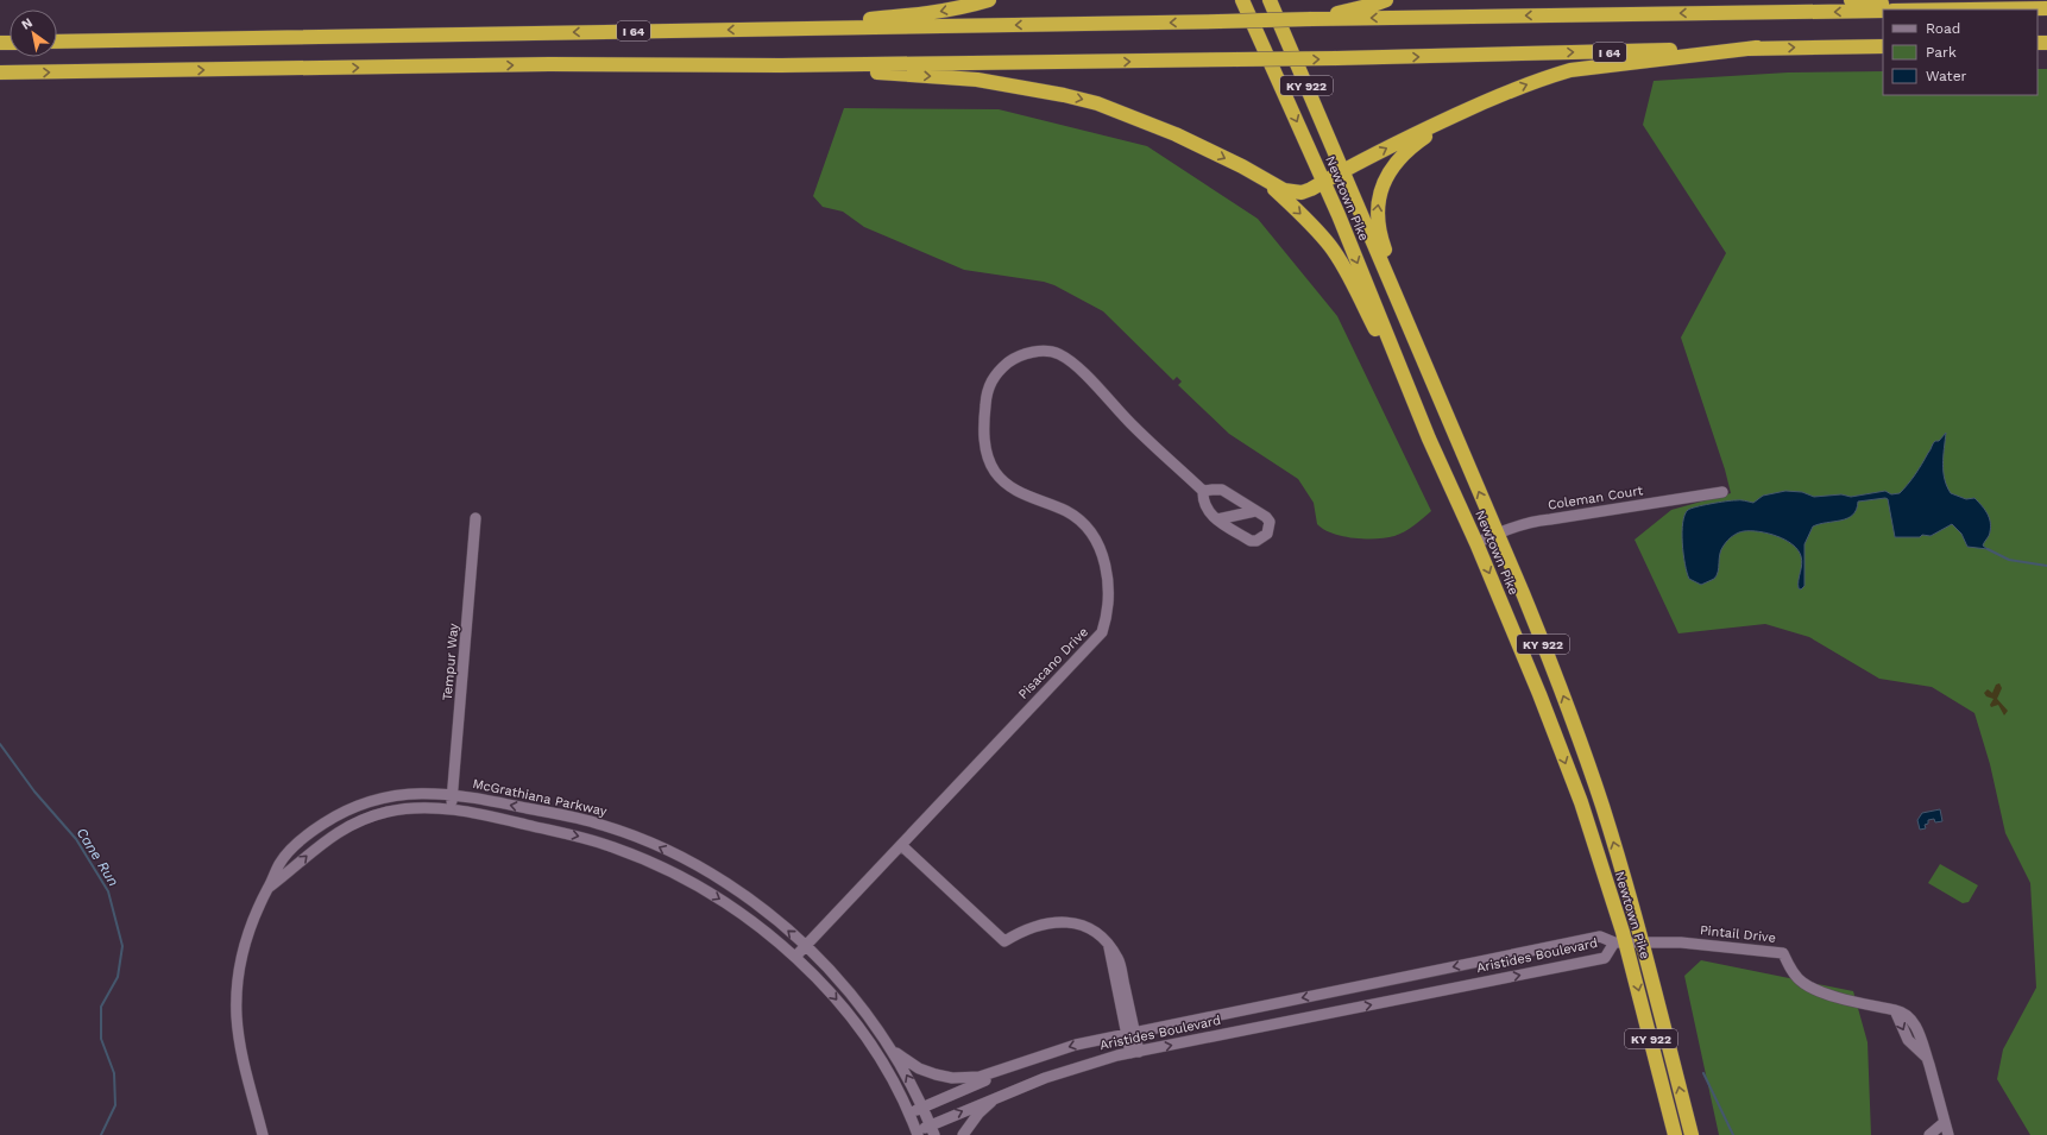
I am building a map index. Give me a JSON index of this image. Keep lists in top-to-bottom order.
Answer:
{
  "streets": {
    "highway": ["I 64", "KY 922", "Newtown Pike"],
    "street": [
      "Coleman Court",
      "Tempur Way",
      "Pisacano Drive",
      "McGrathiana Parkway",
      "Pintail Drive",
      "Aristides Boulevard"
    ]
  },
  "crossings": [
    ["Newtown Pike", "Coleman Court"],
    ["Newtown Pike", "Pintail Drive"],
    ["Newtown Pike", "Aristides Boulevard"],
    ["Tempur Way", "McGrathiana Parkway"],
    ["Pisacano Drive", "McGrathiana Parkway"],
    ["McGrathiana Parkway", "Aristides Boulevard"]
  ],
  "water": ["Cane Run"],
  "legend": ["Road", "Park", "Water"],
  "north": "top left"
}
